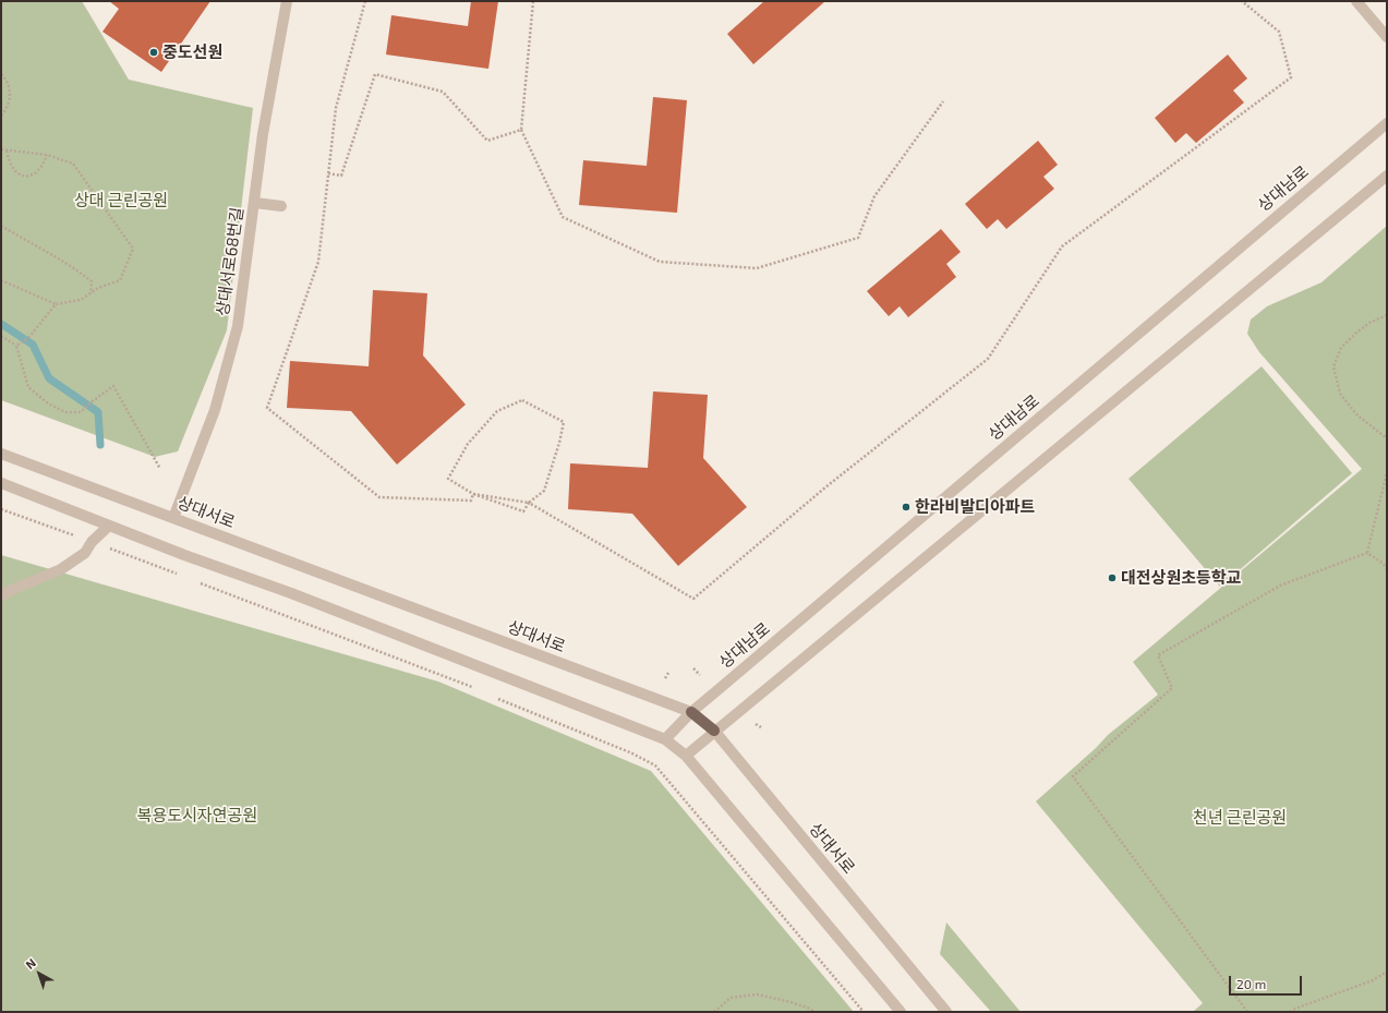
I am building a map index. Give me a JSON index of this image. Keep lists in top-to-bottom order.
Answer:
{
  "streets": {
    "main road": ["상대서로"],
    "street": ["상대남로", "상대서로68번길"]
  },
  "crossings": [
    ["상대남로", "상대서로"],
    ["상대서로68번길", "상대서로"]
  ],
  "parks": ["상대 근린공원", "복용도시자연공원", "천년 근린공원"],
  "places": ["중도선원", "한라비발디아파트", "대전상원초등학교"],
  "scale_bar": "20 m",
  "north": "top left"
}
